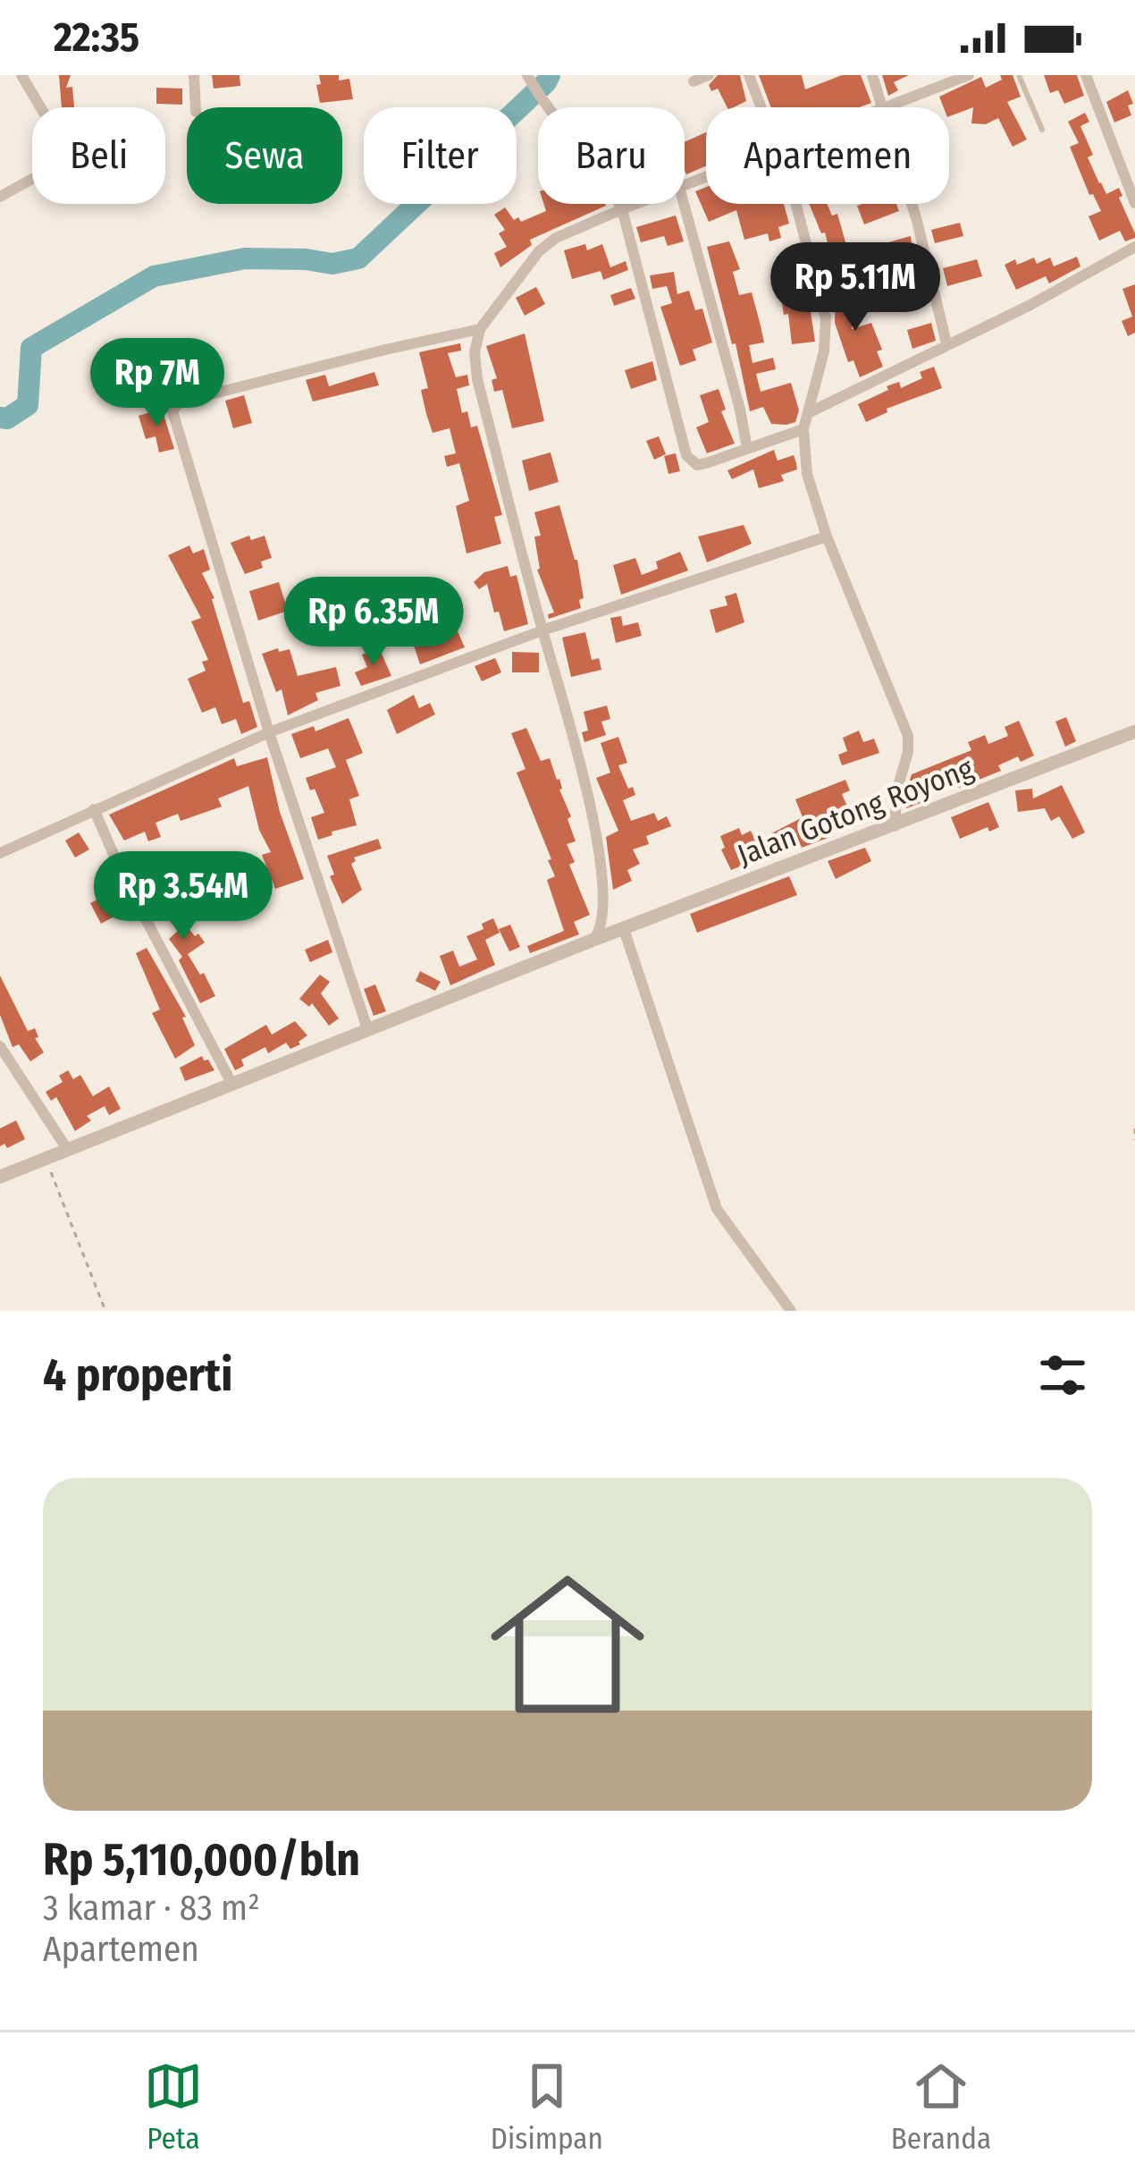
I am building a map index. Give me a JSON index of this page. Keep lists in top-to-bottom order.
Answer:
{
  "streets": {
    "street": ["Jalan Gotong Royong"]
  },
  "page": {
    "status": "22:35",
    "chip": [
      "Beli",
      "Sewa",
      "Filter",
      "Baru",
      "Apartemen"
    ],
    "price": [
      "Rp 5.11M",
      "Rp 7M",
      "Rp 6.35M",
      "Rp 3.54M"
    ],
    "heading": "4 properti",
    "list": [
      {
        "name": "Rp 5,110,000/bln",
        "note": "3 kamar · 83 m² · Apartemen"
      }
    ],
    "tabs": ["Peta", "Disimpan", "Beranda"]
  }
}
